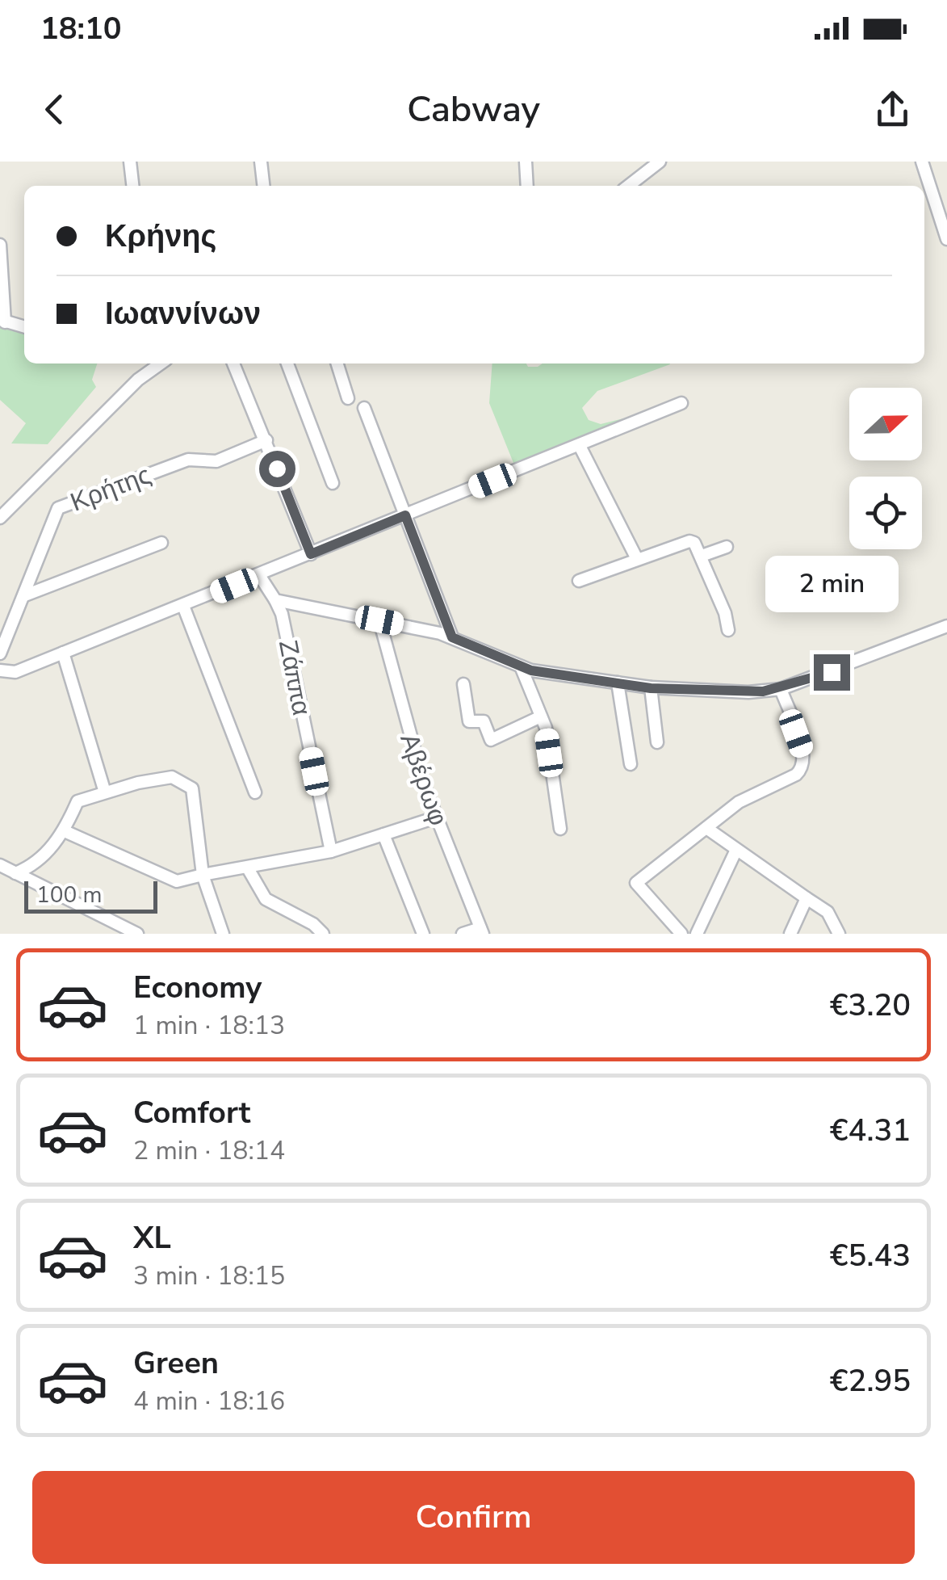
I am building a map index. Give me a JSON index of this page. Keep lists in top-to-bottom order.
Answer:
{
  "streets": {
    "street": ["Κρήτης", "Ζάππα", "Αβέρωφ"]
  },
  "scale_bar": "100 m",
  "north": "right",
  "page": {
    "status": "18:10",
    "header": "Cabway",
    "banner": ["Κρήνης", "Ιωαννίνων"],
    "bubble": "2 min",
    "scale": "100 m",
    "list": [
      {
        "name": "Economy",
        "note": "1 min · 18:13",
        "value": "€3.20"
      },
      {
        "name": "Comfort",
        "note": "2 min · 18:14",
        "value": "€4.31"
      },
      {
        "name": "XL",
        "note": "3 min · 18:15",
        "value": "€5.43"
      },
      {
        "name": "Green",
        "note": "4 min · 18:16",
        "value": "€2.95"
      }
    ],
    "buttons": "Confirm"
  }
}
